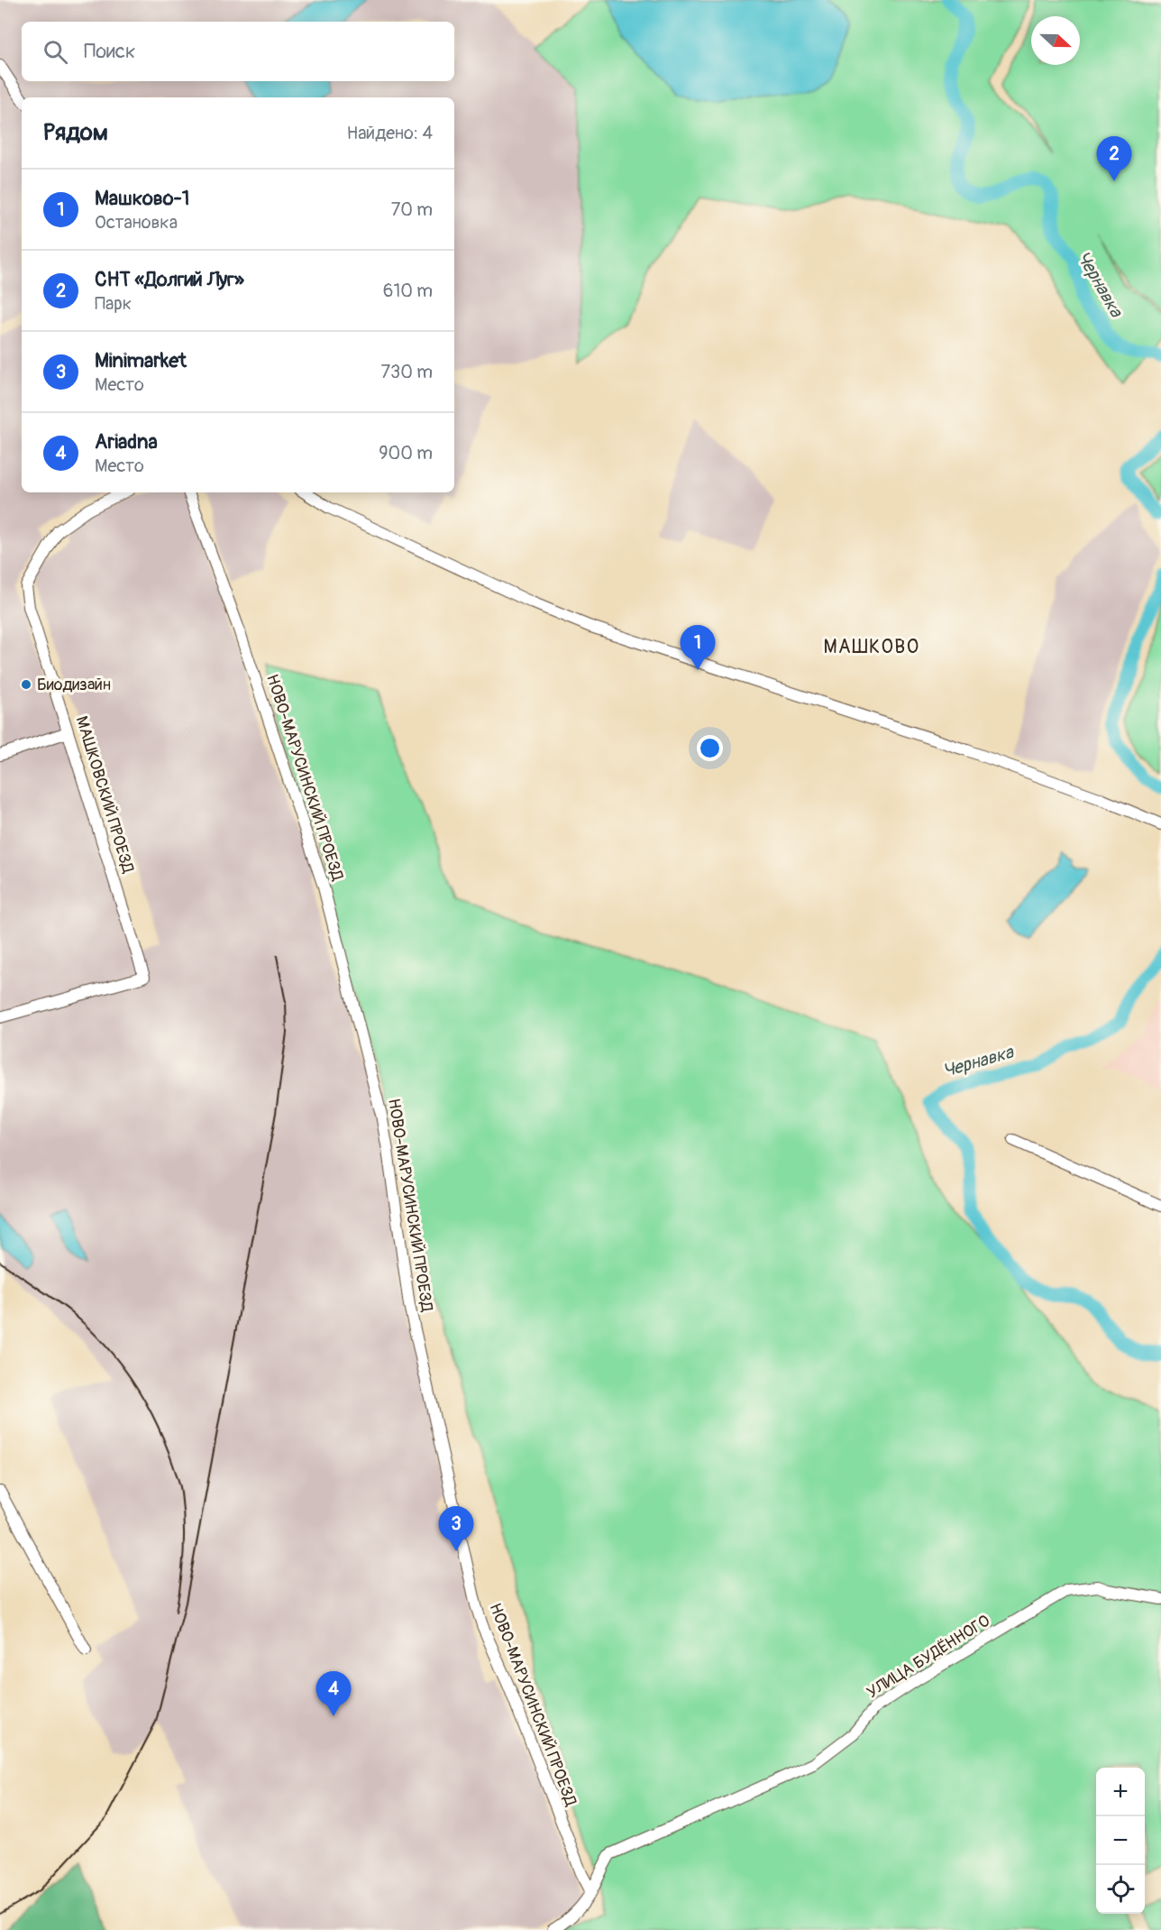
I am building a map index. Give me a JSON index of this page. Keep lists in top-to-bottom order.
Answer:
{
  "streets": {
    "street": ["НОВО-МАРУСИНСКИЙ ПРОЕЗД", "МАШКОВСКИЙ ПРОЕЗД", "УЛИЦА БУДЁННОГО"]
  },
  "crossings": [
    ["НОВО-МАРУСИНСКИЙ ПРОЕЗД", "УЛИЦА БУДЁННОГО"]
  ],
  "districts": ["МАШКОВО"],
  "water": ["Чернавка"],
  "places": ["Биодизайн"],
  "north": "right",
  "page": {
    "search": "Поиск",
    "heading": ["Рядом", "Найдено: 4"],
    "pins": [
      "2",
      "1",
      "3",
      "4"
    ],
    "list": [
      {
        "mark": "1",
        "name": "Машково-1",
        "note": "Остановка",
        "value": "70 m"
      },
      {
        "mark": "2",
        "name": "СНТ «Долгий Луг»",
        "note": "Парк",
        "value": "610 m"
      },
      {
        "mark": "3",
        "name": "Minimarket",
        "note": "Место",
        "value": "730 m"
      },
      {
        "mark": "4",
        "name": "Ariadna",
        "note": "Место",
        "value": "900 m"
      }
    ],
    "map_buttons": ["+", "−"]
  }
}
